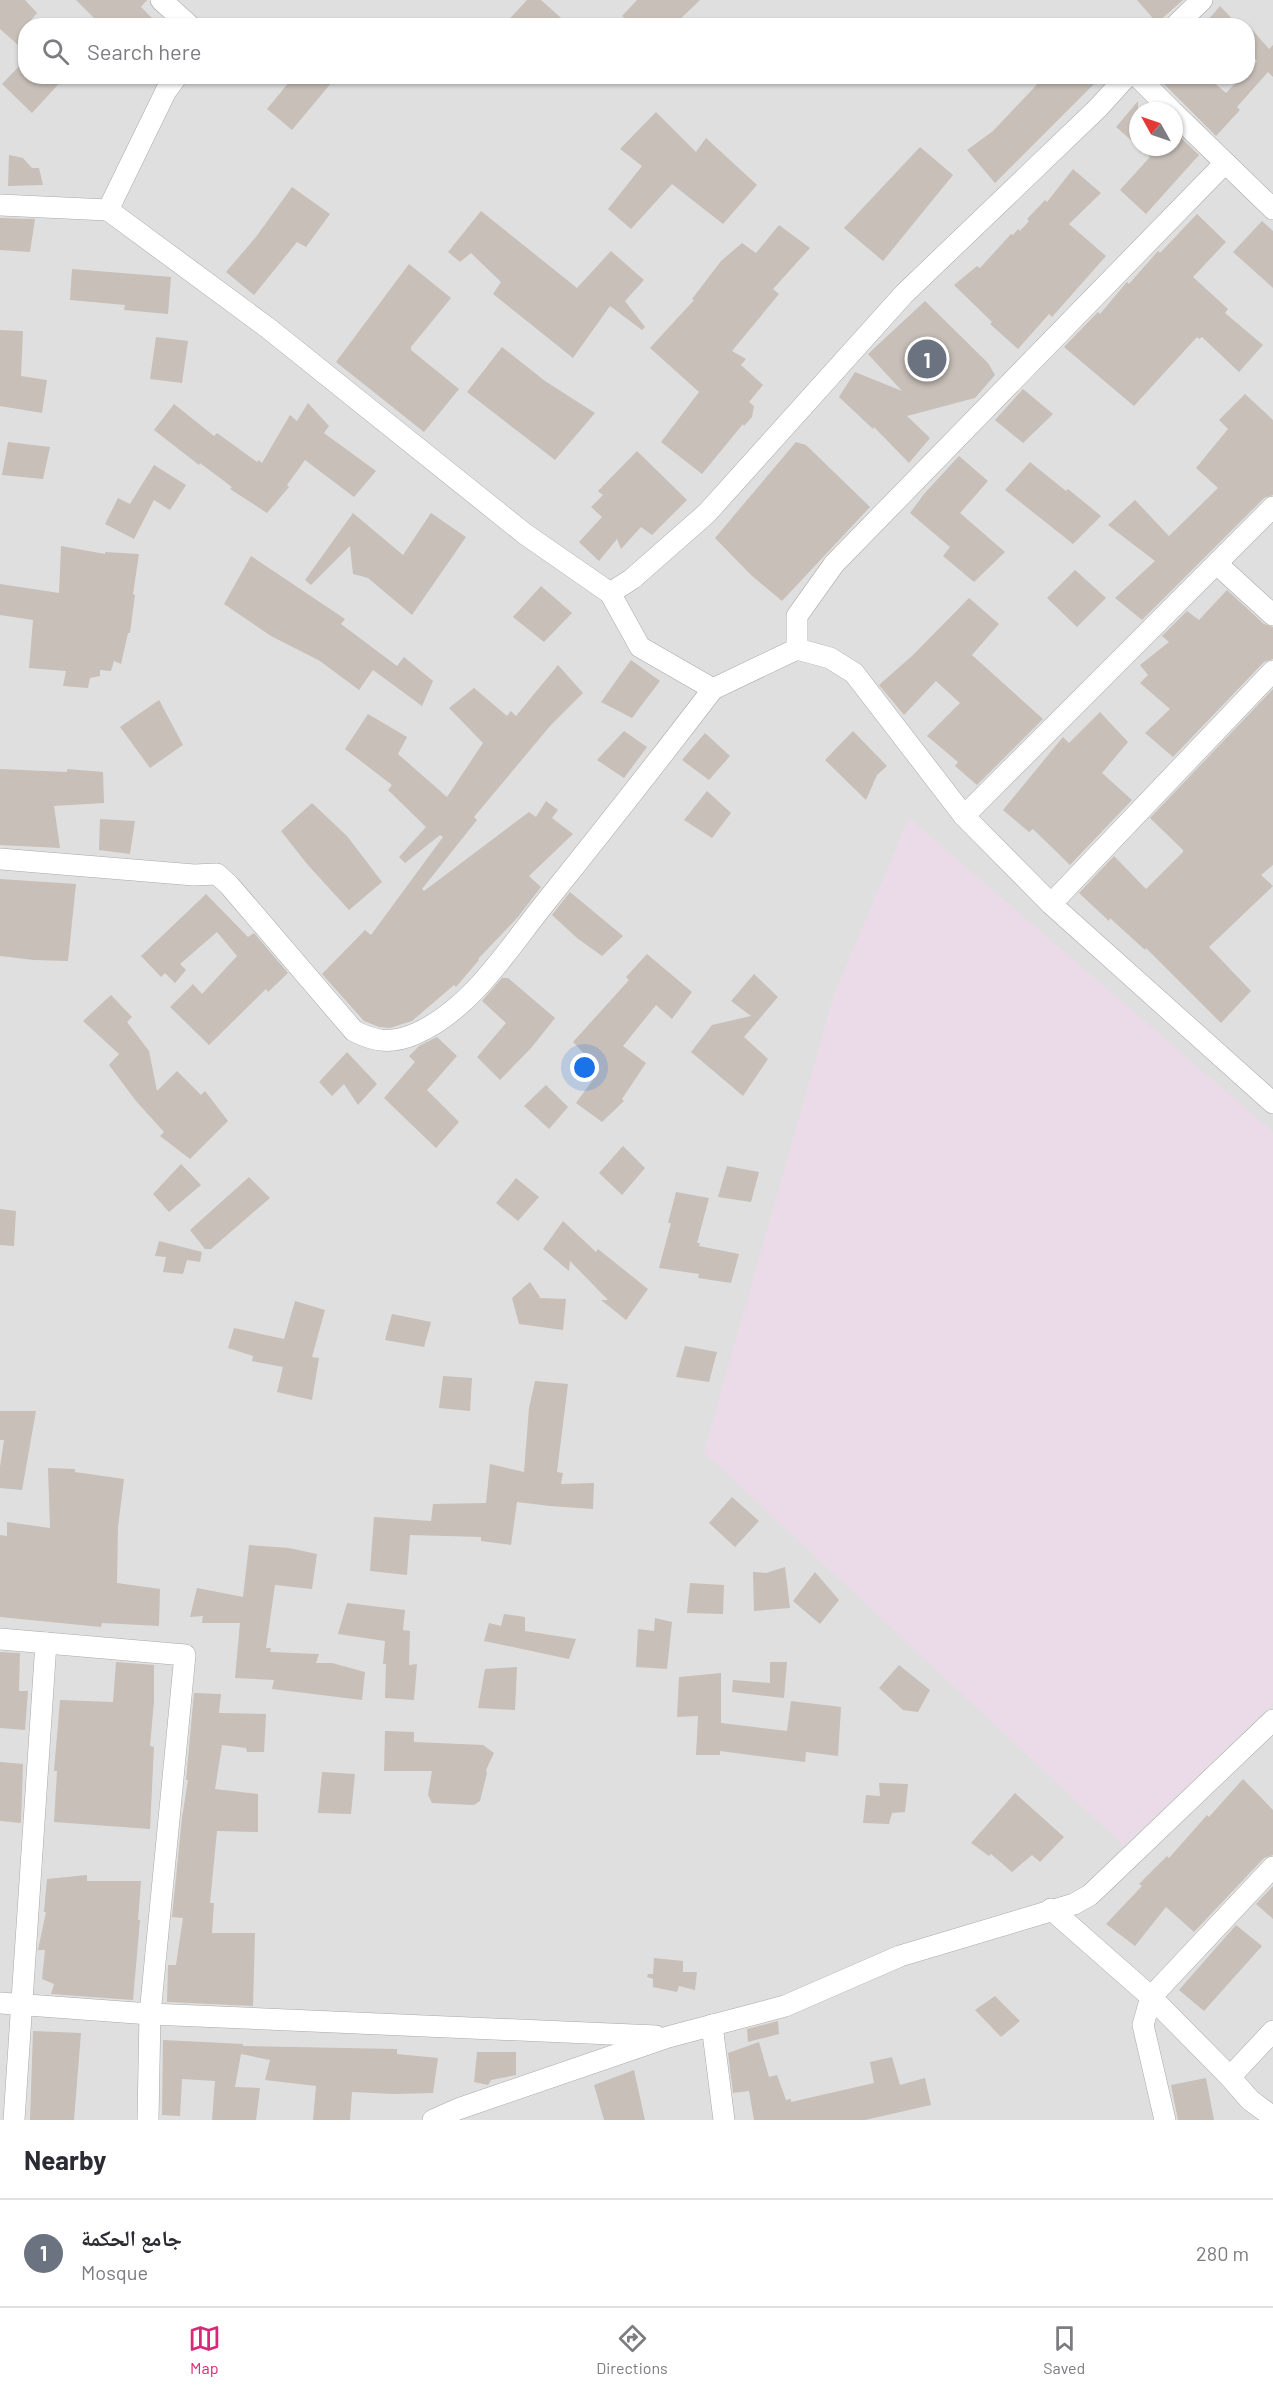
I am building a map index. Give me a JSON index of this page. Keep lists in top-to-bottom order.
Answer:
{
  "north": "top left",
  "page": {
    "search": "Search here",
    "pins": "1",
    "heading": "Nearby",
    "list": [
      {
        "mark": "1",
        "name": "جامع الحكمة",
        "note": "Mosque",
        "value": "280 m"
      }
    ],
    "nav": ["Map", "Directions", "Saved"]
  }
}
